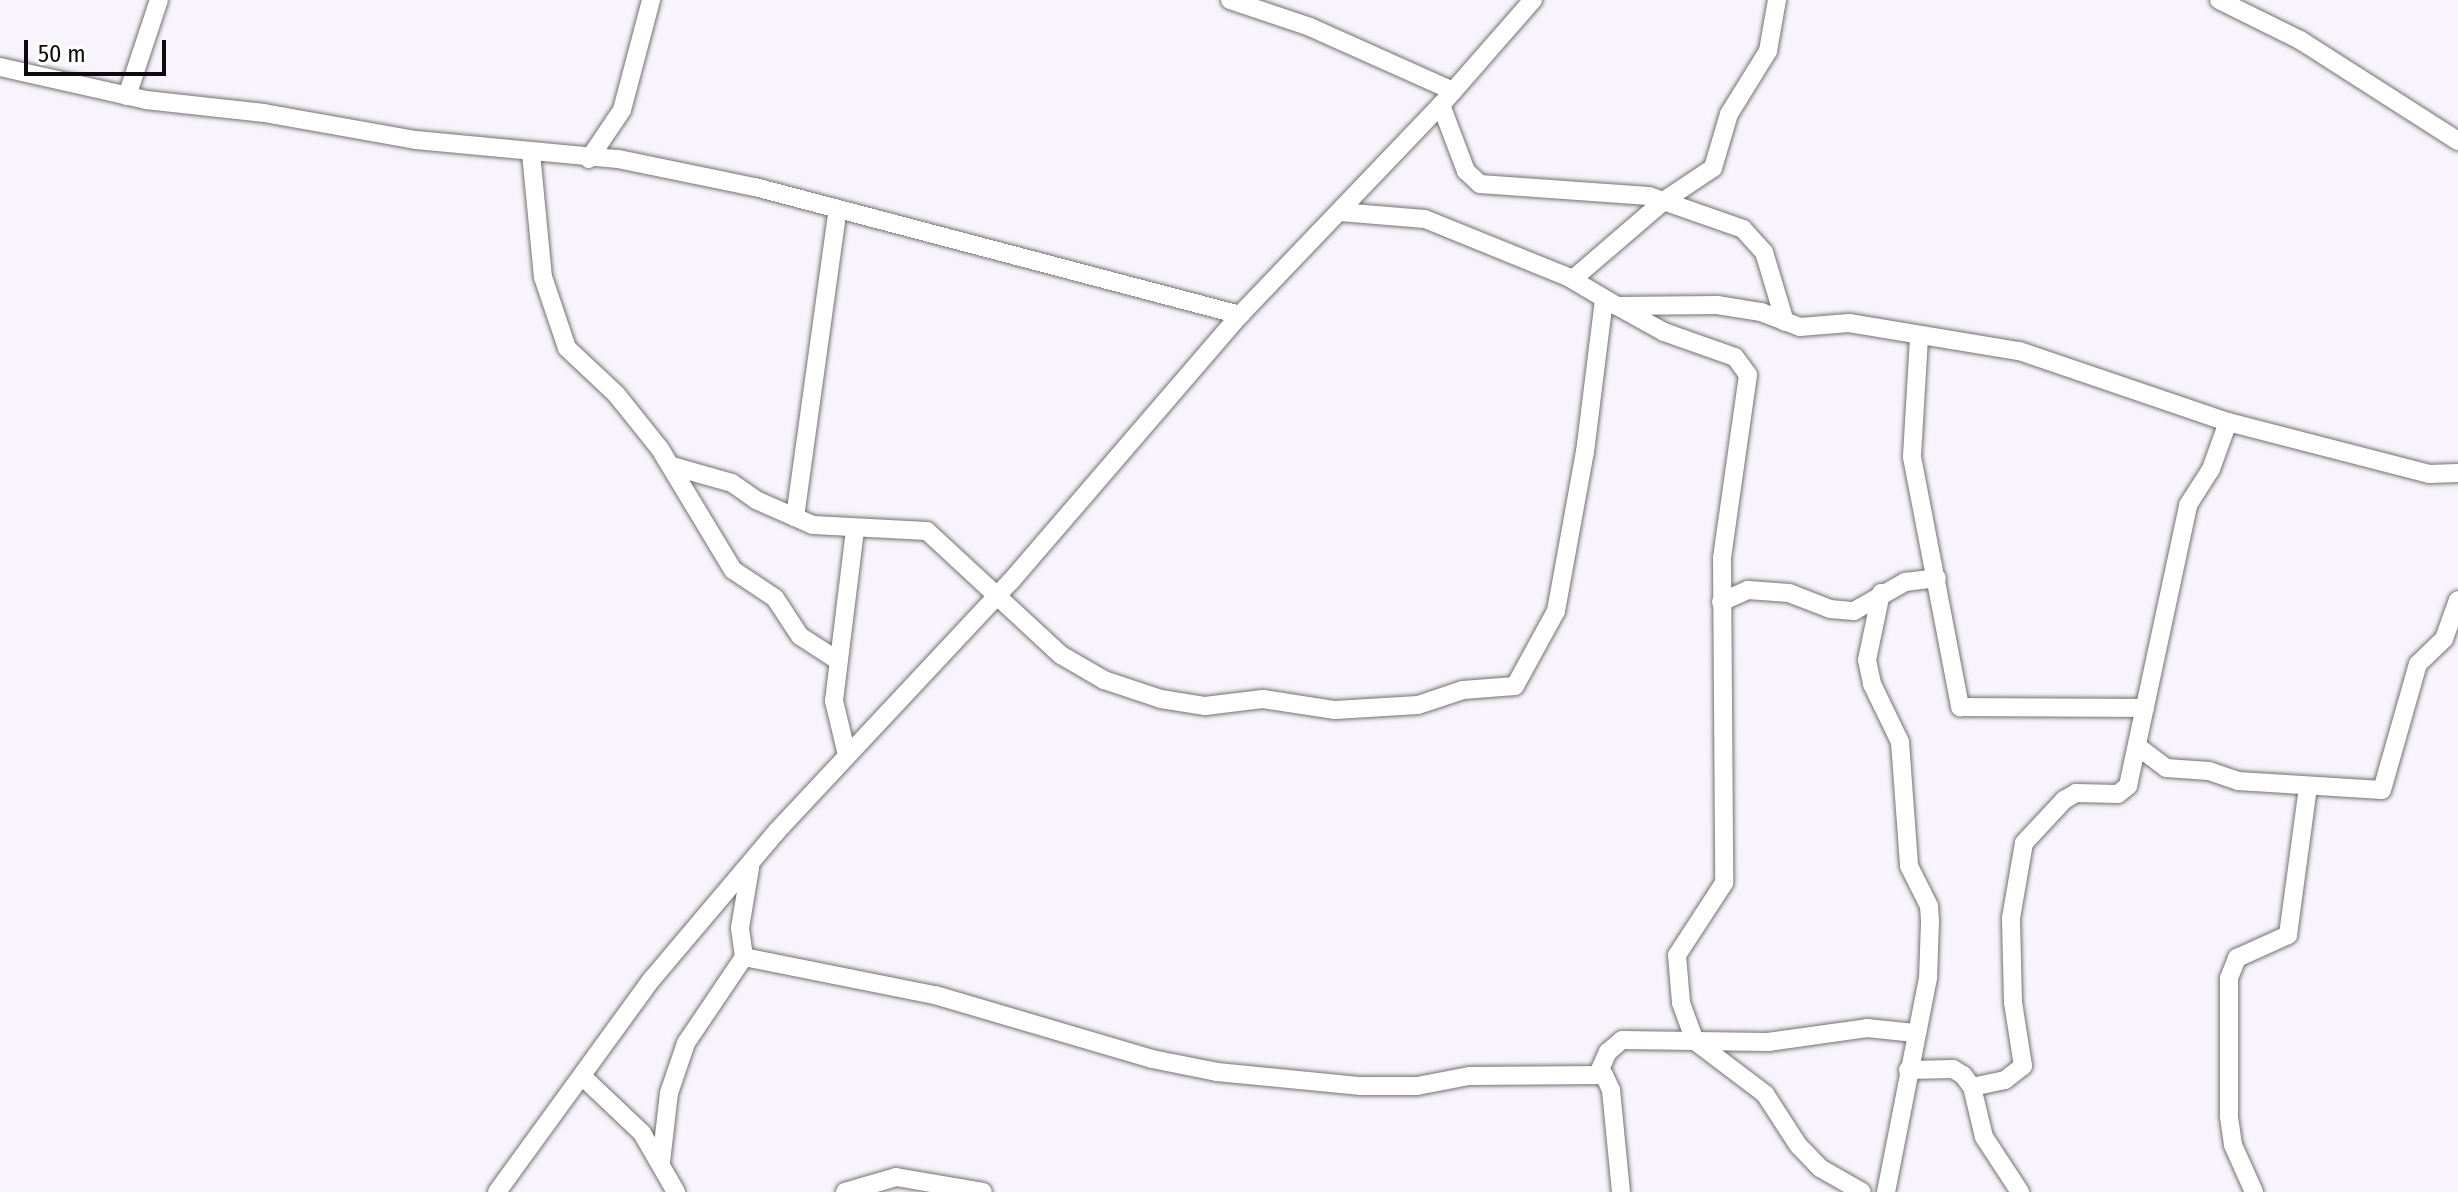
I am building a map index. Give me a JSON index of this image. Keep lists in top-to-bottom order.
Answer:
{
  "scale_bar": "50 m"
}
